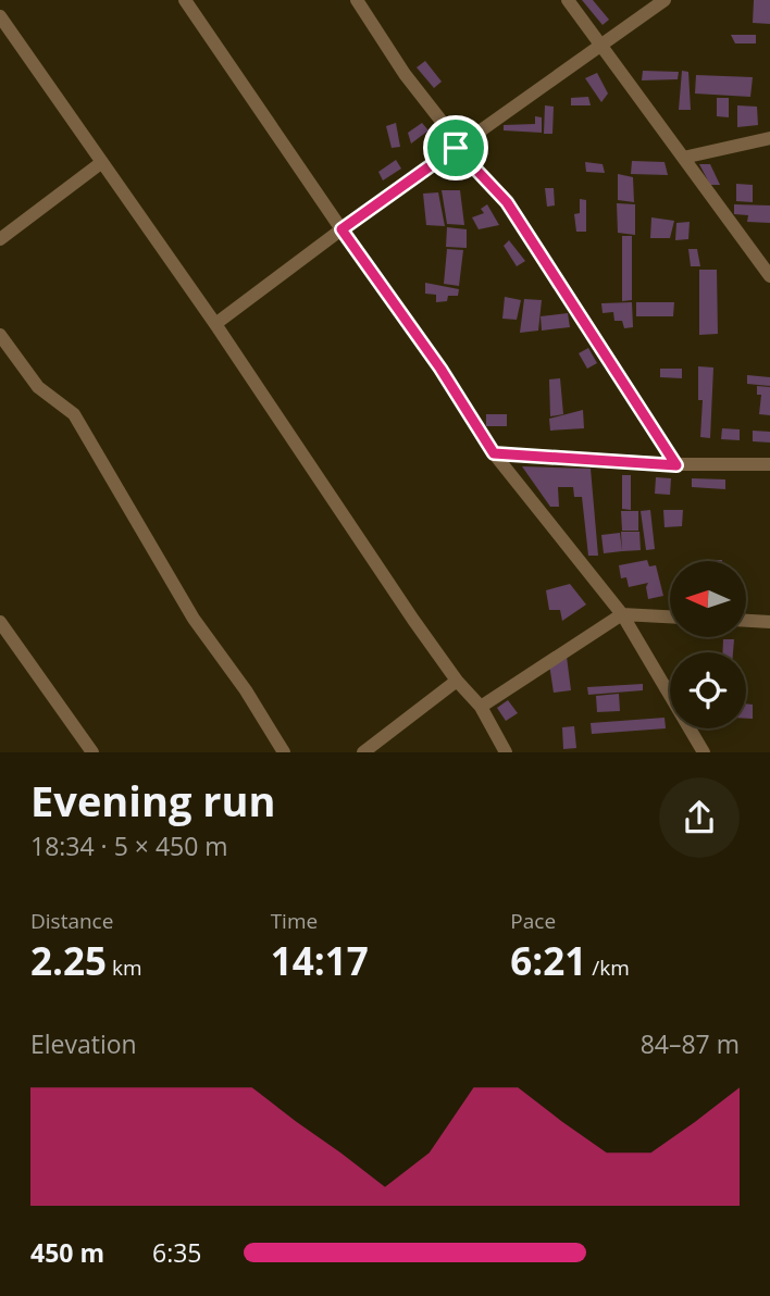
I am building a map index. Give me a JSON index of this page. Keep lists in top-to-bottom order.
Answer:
{
  "north": "left",
  "page": {
    "heading": ["Evening run", "18:34 · 5 × 450 m"],
    "stats": [
      ["Distance", "2.25 km"],
      ["Time", "14:17"],
      ["Pace", "6:21 /km"]
    ],
    "chart": ["Elevation", "84–87 m"],
    "list": [
      {
        "name": "450 m",
        "note": "6:35"
      }
    ]
  }
}
